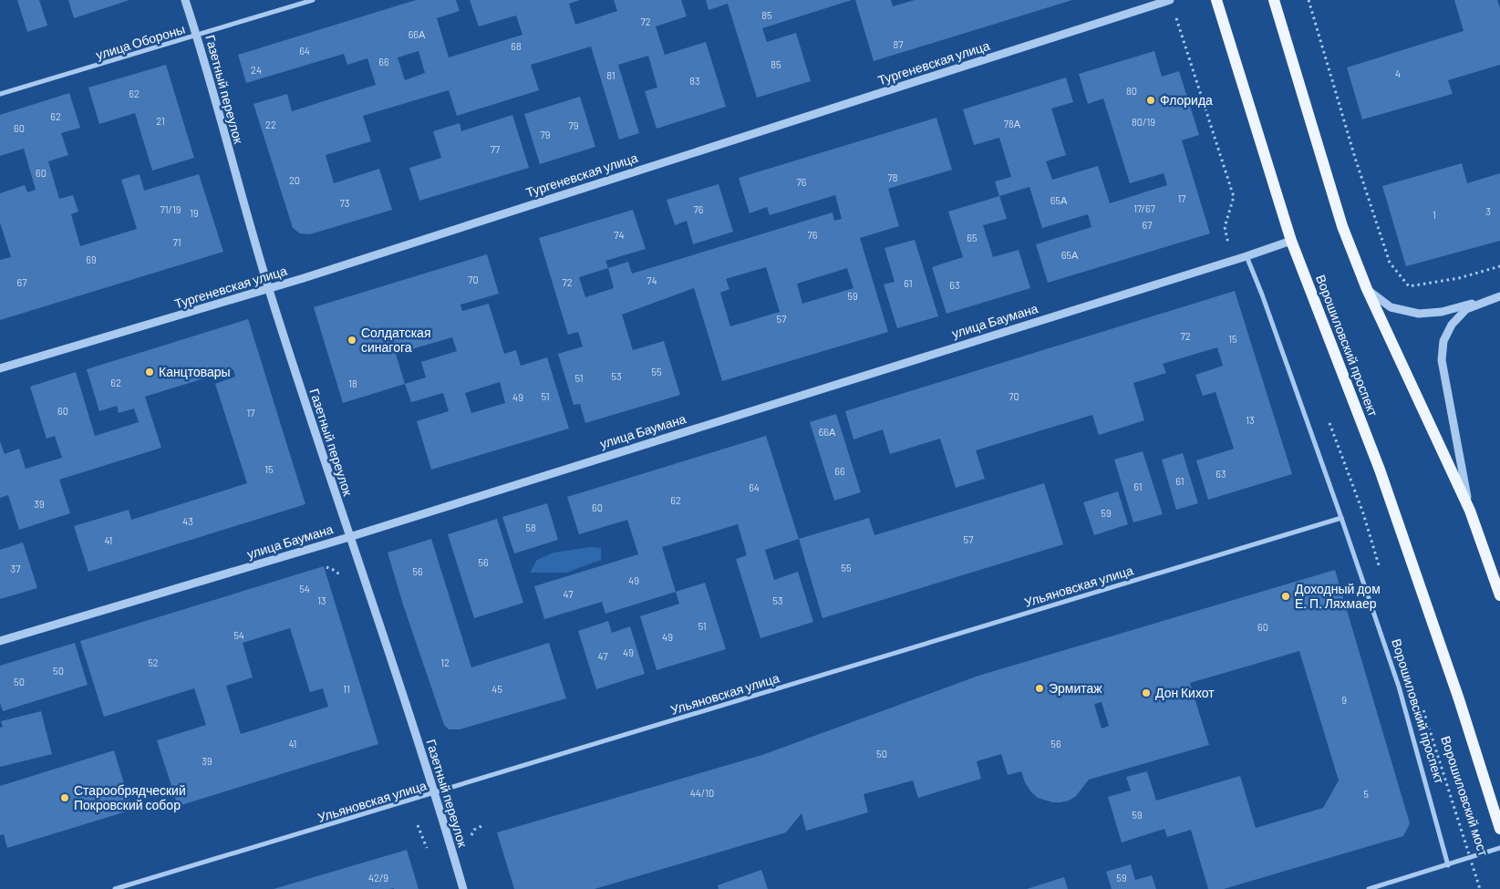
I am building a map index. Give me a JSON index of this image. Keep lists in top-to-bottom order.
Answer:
{
  "streets": {
    "main road": ["Ворошиловский проспект", "Ворошиловский мост"],
    "street": [
      "улица Обороны",
      "Тургеневская улица",
      "Газетный переулок",
      "улица Баумана",
      "Ульяновская улица"
    ]
  },
  "crossings": [
    ["улица Обороны", "Газетный переулок"],
    ["Тургеневская улица", "Газетный переулок"],
    ["Газетный переулок", "улица Баумана"],
    ["Газетный переулок", "Ульяновская улица"],
    ["улица Баумана", "Ворошиловский проспект"],
    ["Ворошиловский проспект", "Ульяновская улица"],
    ["Ворошиловский проспект", "Ворошиловский мост"]
  ],
  "places": [
    "Флорида",
    "Солдатская синагога",
    "Канцтовары",
    "Доходный дом Е. П. Ляхмаер",
    "Эрмитаж",
    "Дон Кихот",
    "Старообрядческий Покровский собор"
  ],
  "house_numbers": [
    "85",
    "72",
    "66А",
    "87",
    "68",
    "64",
    "66",
    "85",
    "24",
    "4",
    "81",
    "83",
    "80",
    "62",
    "62",
    "21",
    "80/19",
    "78А",
    "22",
    "79",
    "60",
    "79",
    "77",
    "60",
    "78",
    "20",
    "76",
    "17",
    "65А",
    "73",
    "17/67",
    "71/19",
    "76",
    "3",
    "19",
    "1",
    "67",
    "74",
    "76",
    "65",
    "71",
    "65А",
    "69",
    "70",
    "74",
    "67",
    "72",
    "61",
    "63",
    "59",
    "57",
    "72",
    "15",
    "55",
    "53",
    "51",
    "62",
    "18",
    "51",
    "70",
    "49",
    "60",
    "17",
    "13",
    "66А",
    "15",
    "66",
    "63",
    "61",
    "61",
    "64",
    "62",
    "39",
    "60",
    "59",
    "43",
    "58",
    "57",
    "41",
    "56",
    "55",
    "37",
    "56",
    "49",
    "54",
    "47",
    "13",
    "53",
    "51",
    "60",
    "54",
    "49",
    "49",
    "47",
    "52",
    "12",
    "50",
    "50",
    "11",
    "45",
    "9",
    "41",
    "56",
    "50",
    "39",
    "44/10",
    "5",
    "59",
    "42/9",
    "59"
  ]
}
